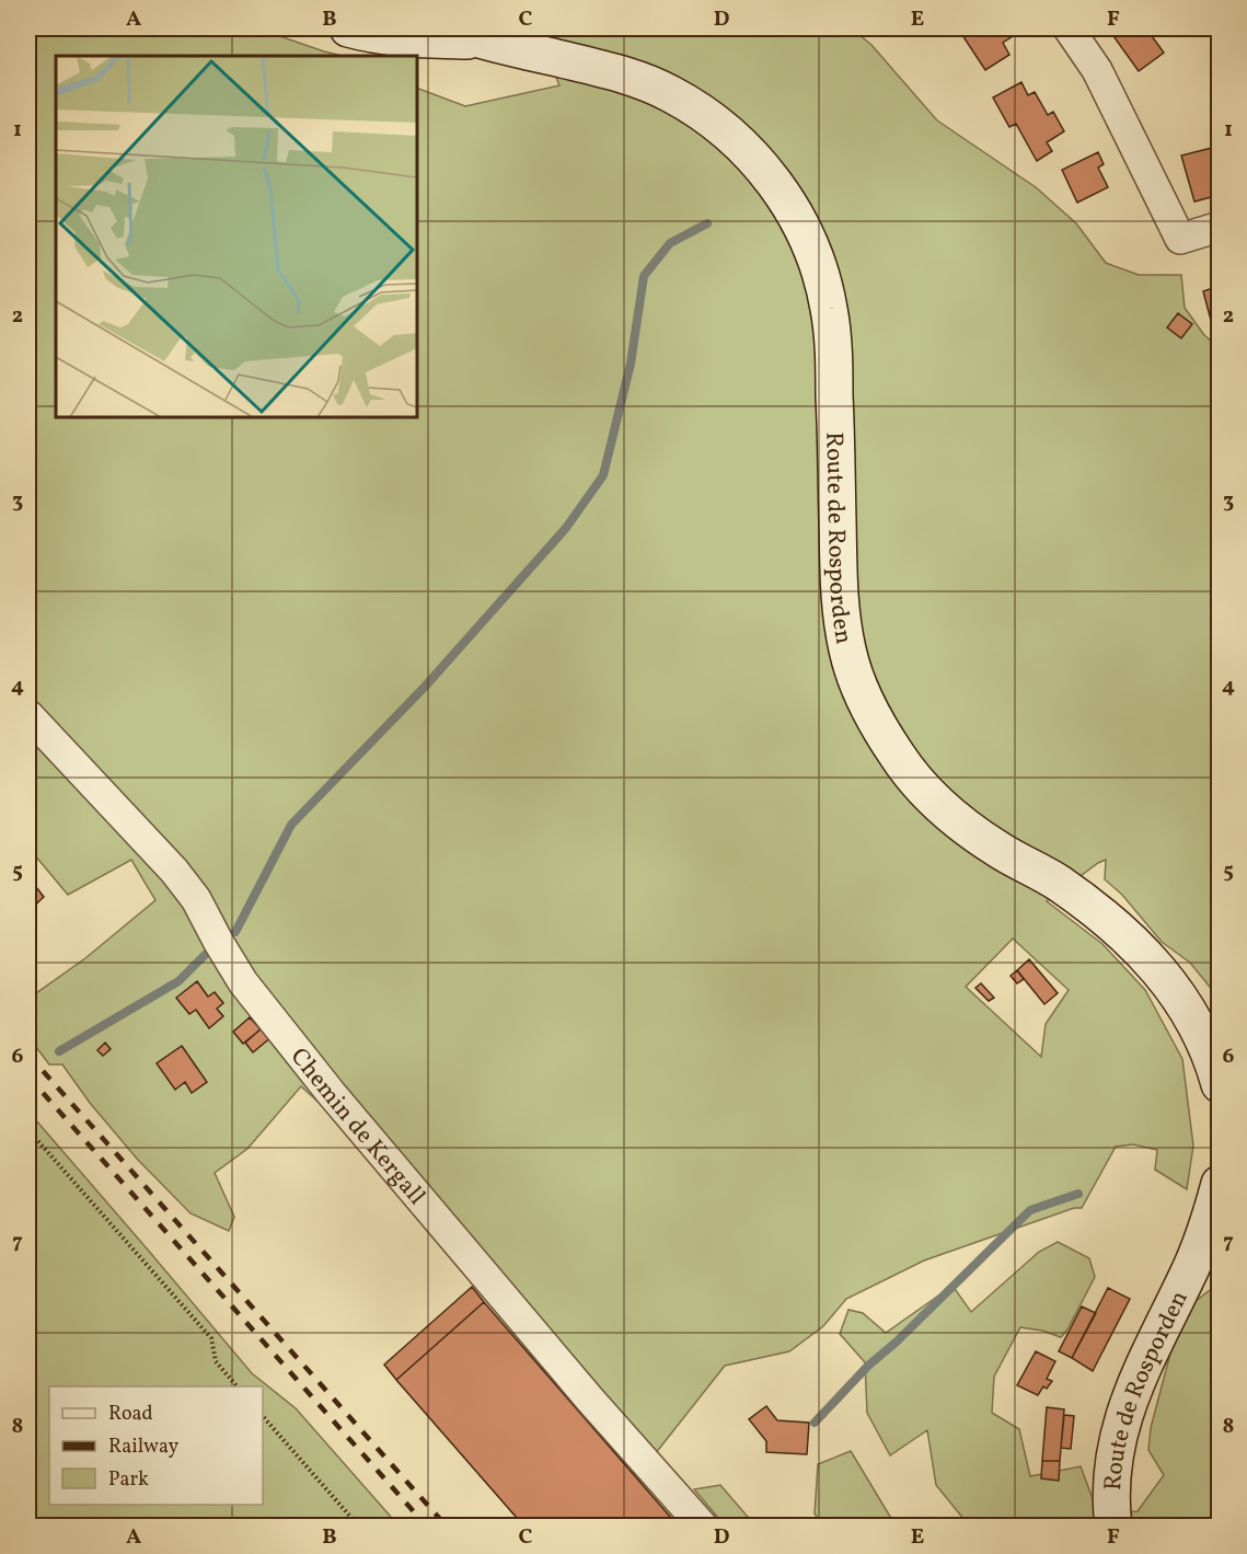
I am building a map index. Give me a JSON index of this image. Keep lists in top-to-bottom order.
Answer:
{
  "streets": {
    "main road": ["Route de Rosporden"],
    "street": ["Chemin de Kergall"]
  },
  "legend": ["Road", "Railway", "Park"],
  "grid": {
    "columns": [
      "A",
      "B",
      "C",
      "D",
      "E",
      "F"
    ],
    "rows": [
      "1",
      "2",
      "3",
      "4",
      "5",
      "6",
      "7",
      "8"
    ]
  }
}
